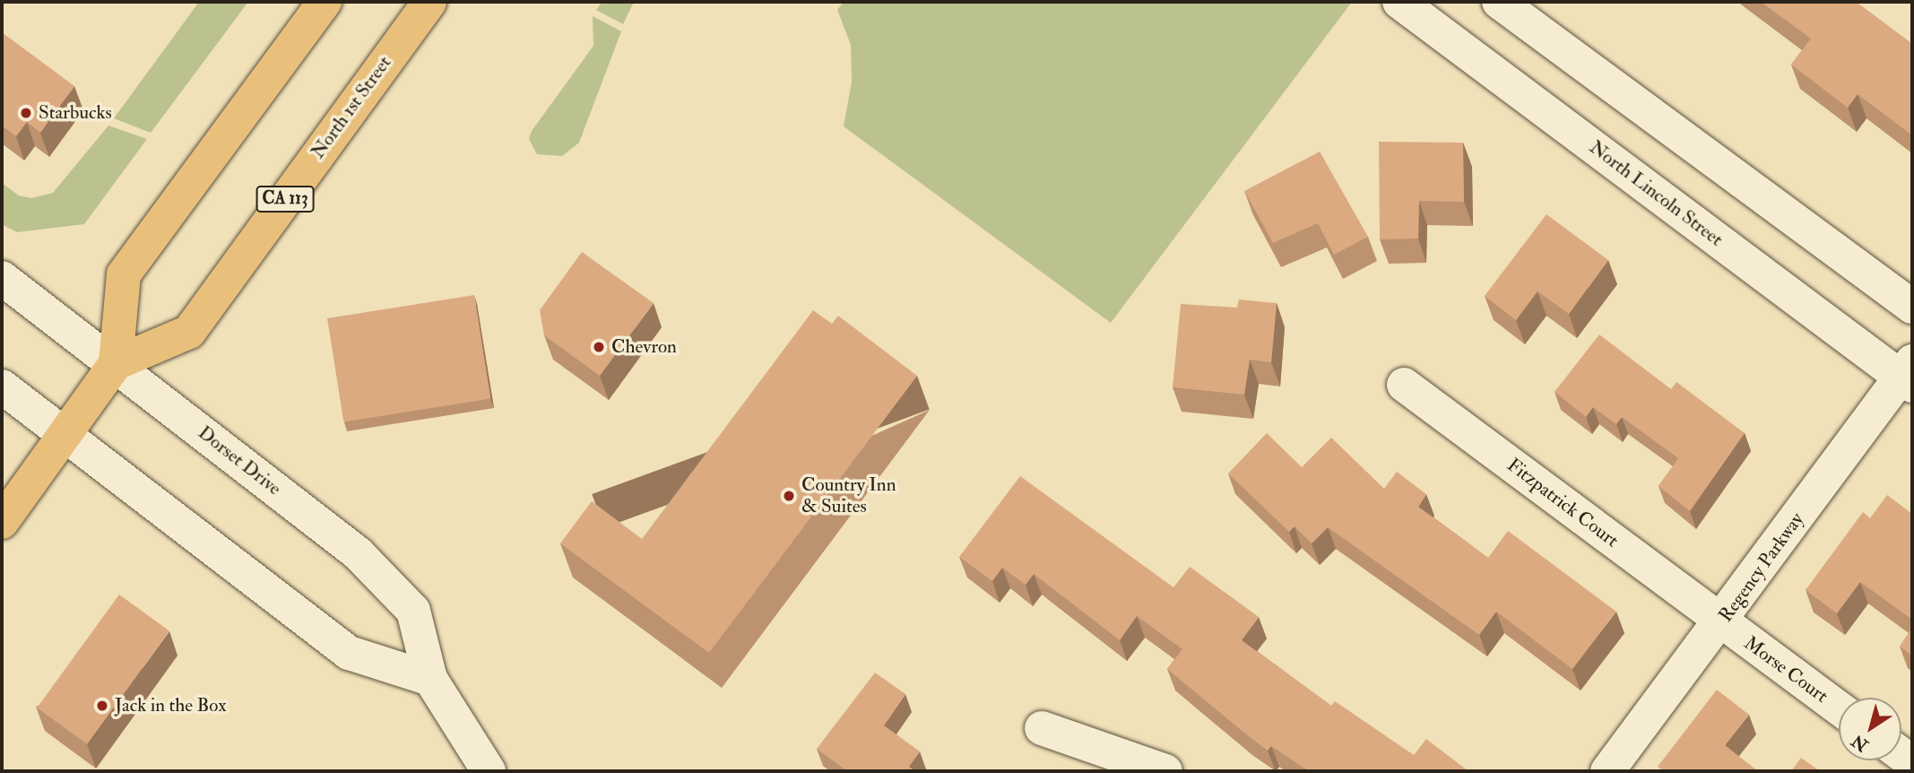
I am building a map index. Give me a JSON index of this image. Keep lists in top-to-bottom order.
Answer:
{
  "streets": {
    "main road": ["North 1st Street", "CA 113"],
    "street": [
      "North Lincoln Street",
      "Dorset Drive",
      "Fitzpatrick Court",
      "Regency Parkway",
      "Morse Court"
    ]
  },
  "crossings": [
    ["North 1st Street", "Dorset Drive"],
    ["North Lincoln Street", "Regency Parkway"],
    ["Fitzpatrick Court", "Regency Parkway"],
    ["Fitzpatrick Court", "Morse Court"],
    ["Regency Parkway", "Morse Court"]
  ],
  "places": [
    "Starbucks",
    "Chevron",
    "Country Inn & Suites",
    "Jack in the Box"
  ],
  "north": "bottom left"
}
